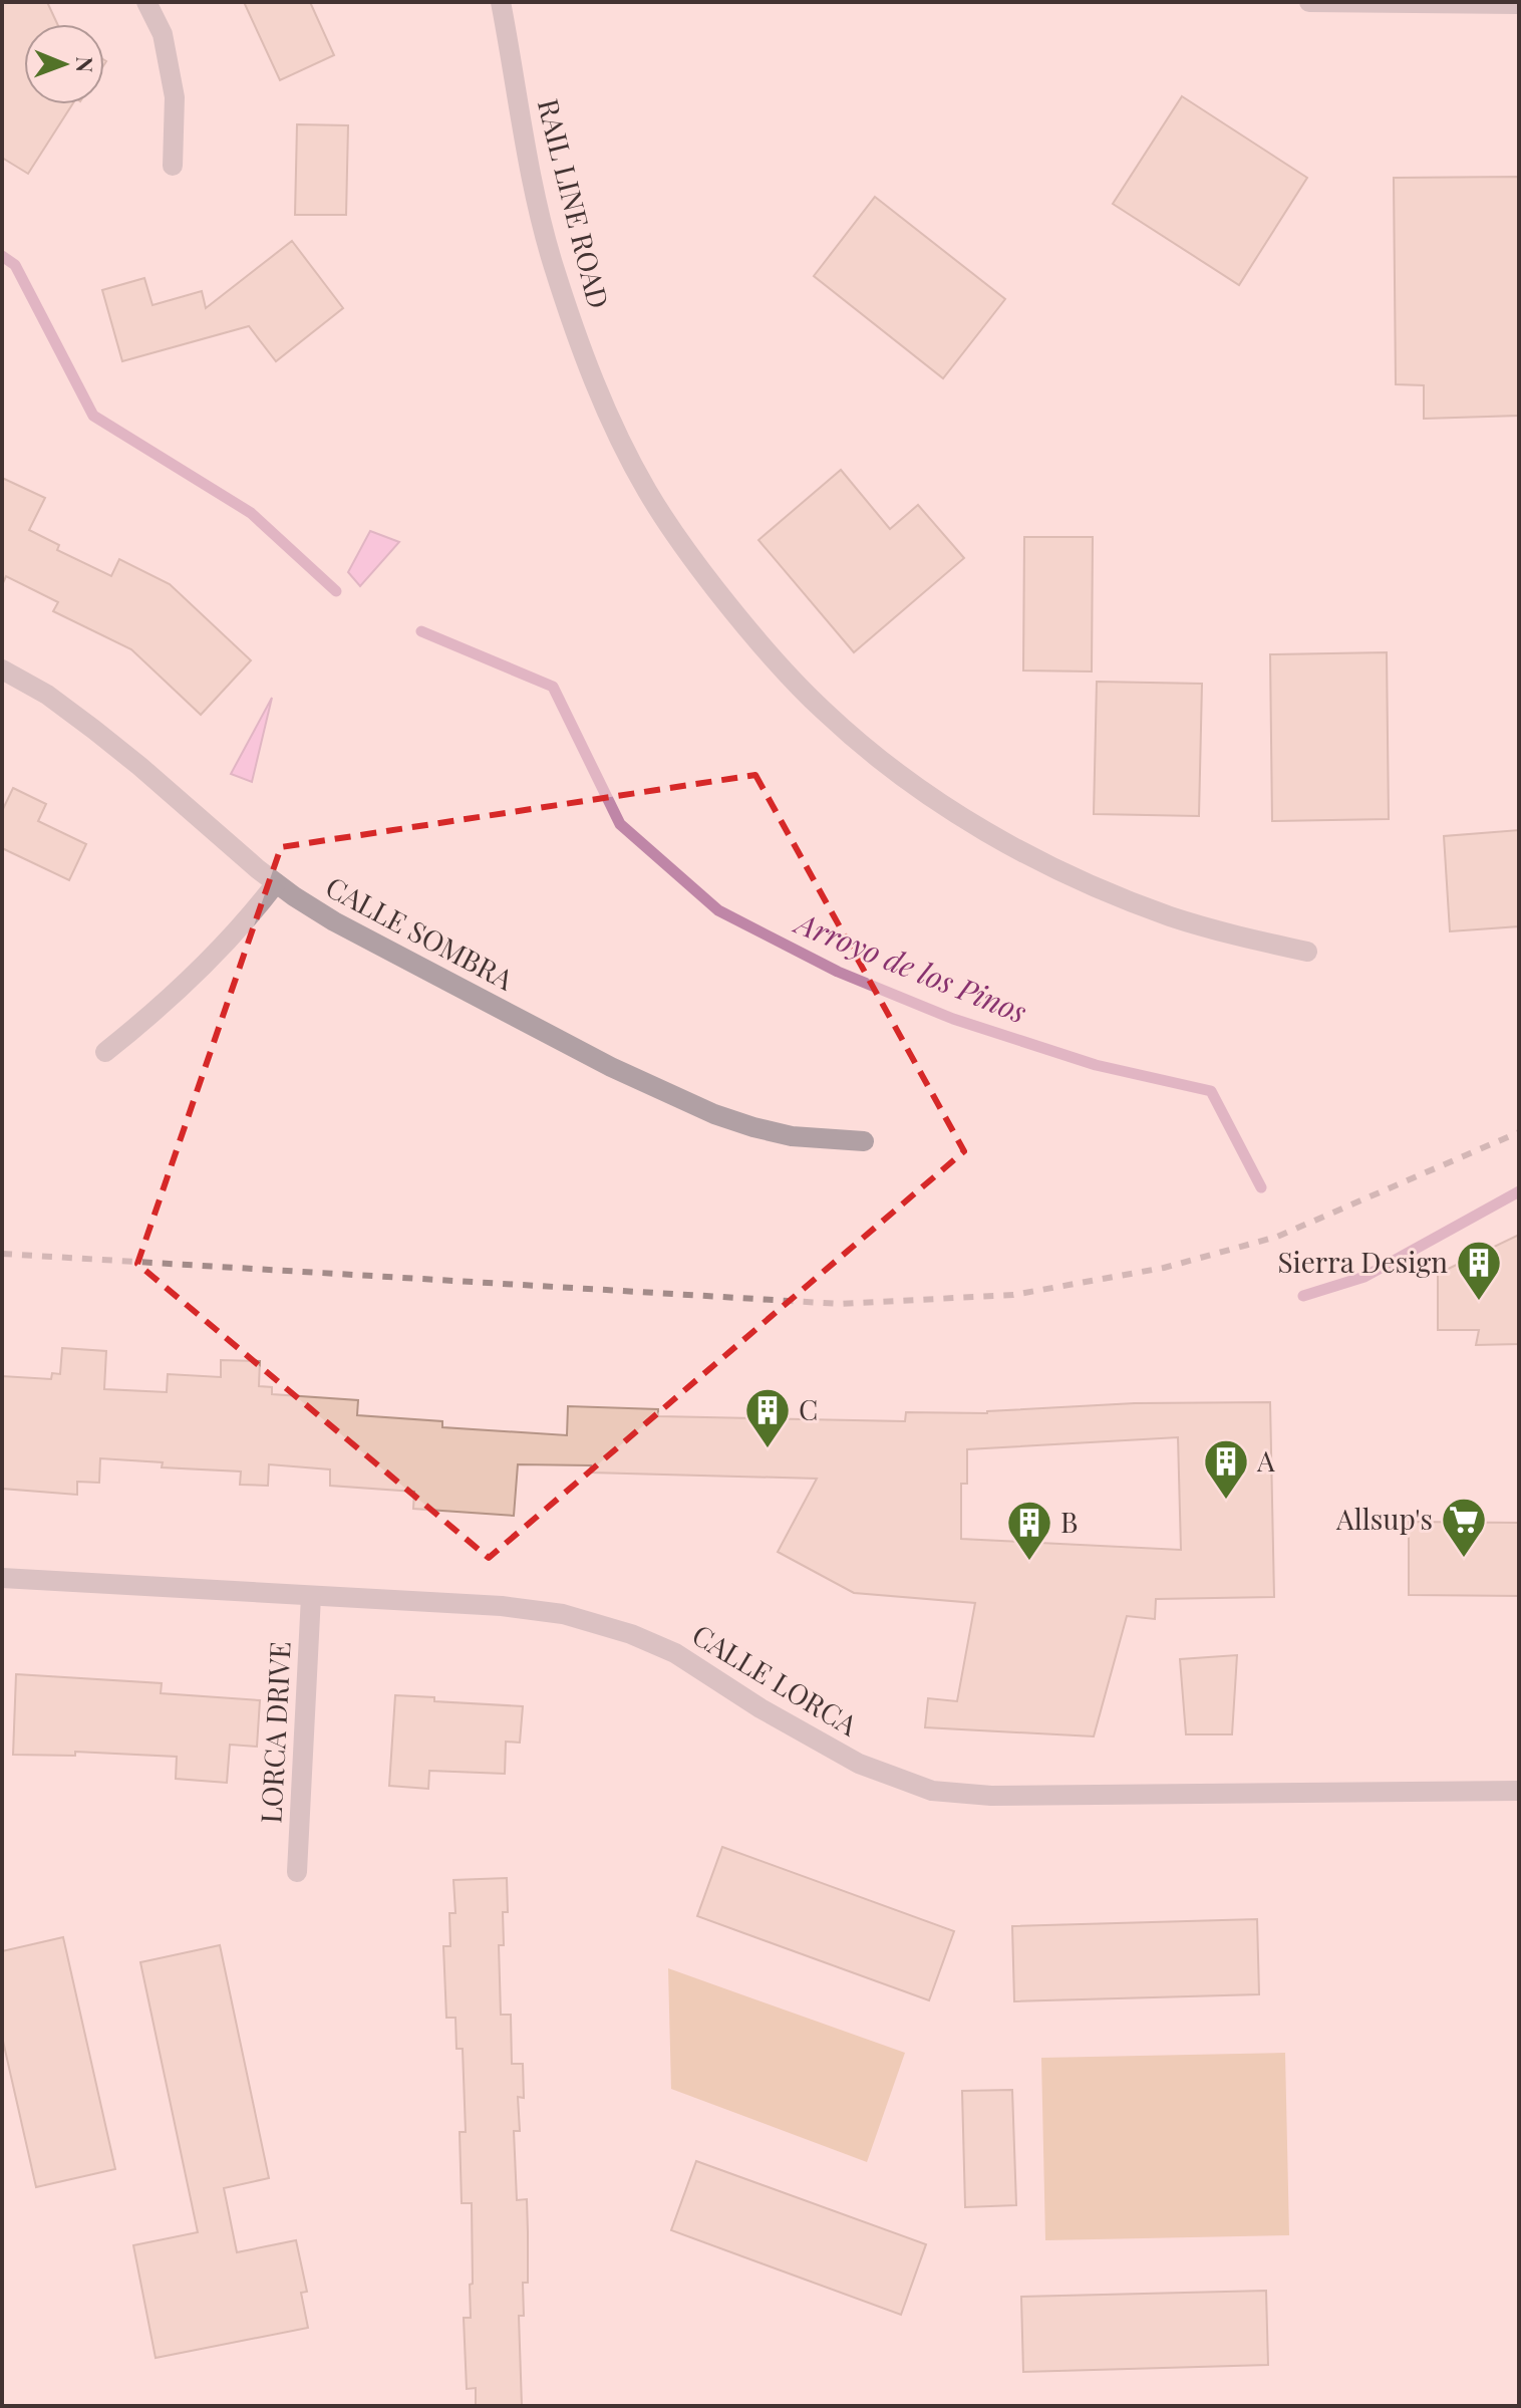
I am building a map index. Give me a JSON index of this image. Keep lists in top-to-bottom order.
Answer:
{
  "streets": {
    "street": [
      "RAIL LINE ROAD",
      "CALLE SOMBRA",
      "CALLE LORCA",
      "LORCA DRIVE"
    ]
  },
  "crossings": [
    ["CALLE LORCA", "LORCA DRIVE"]
  ],
  "water": ["Arroyo de los Pinos"],
  "places": {
    "building": [
      "Sierra Design",
      "C",
      "A",
      "B"
    ],
    "supermarket": ["Allsup's"]
  },
  "north": "right"
}
